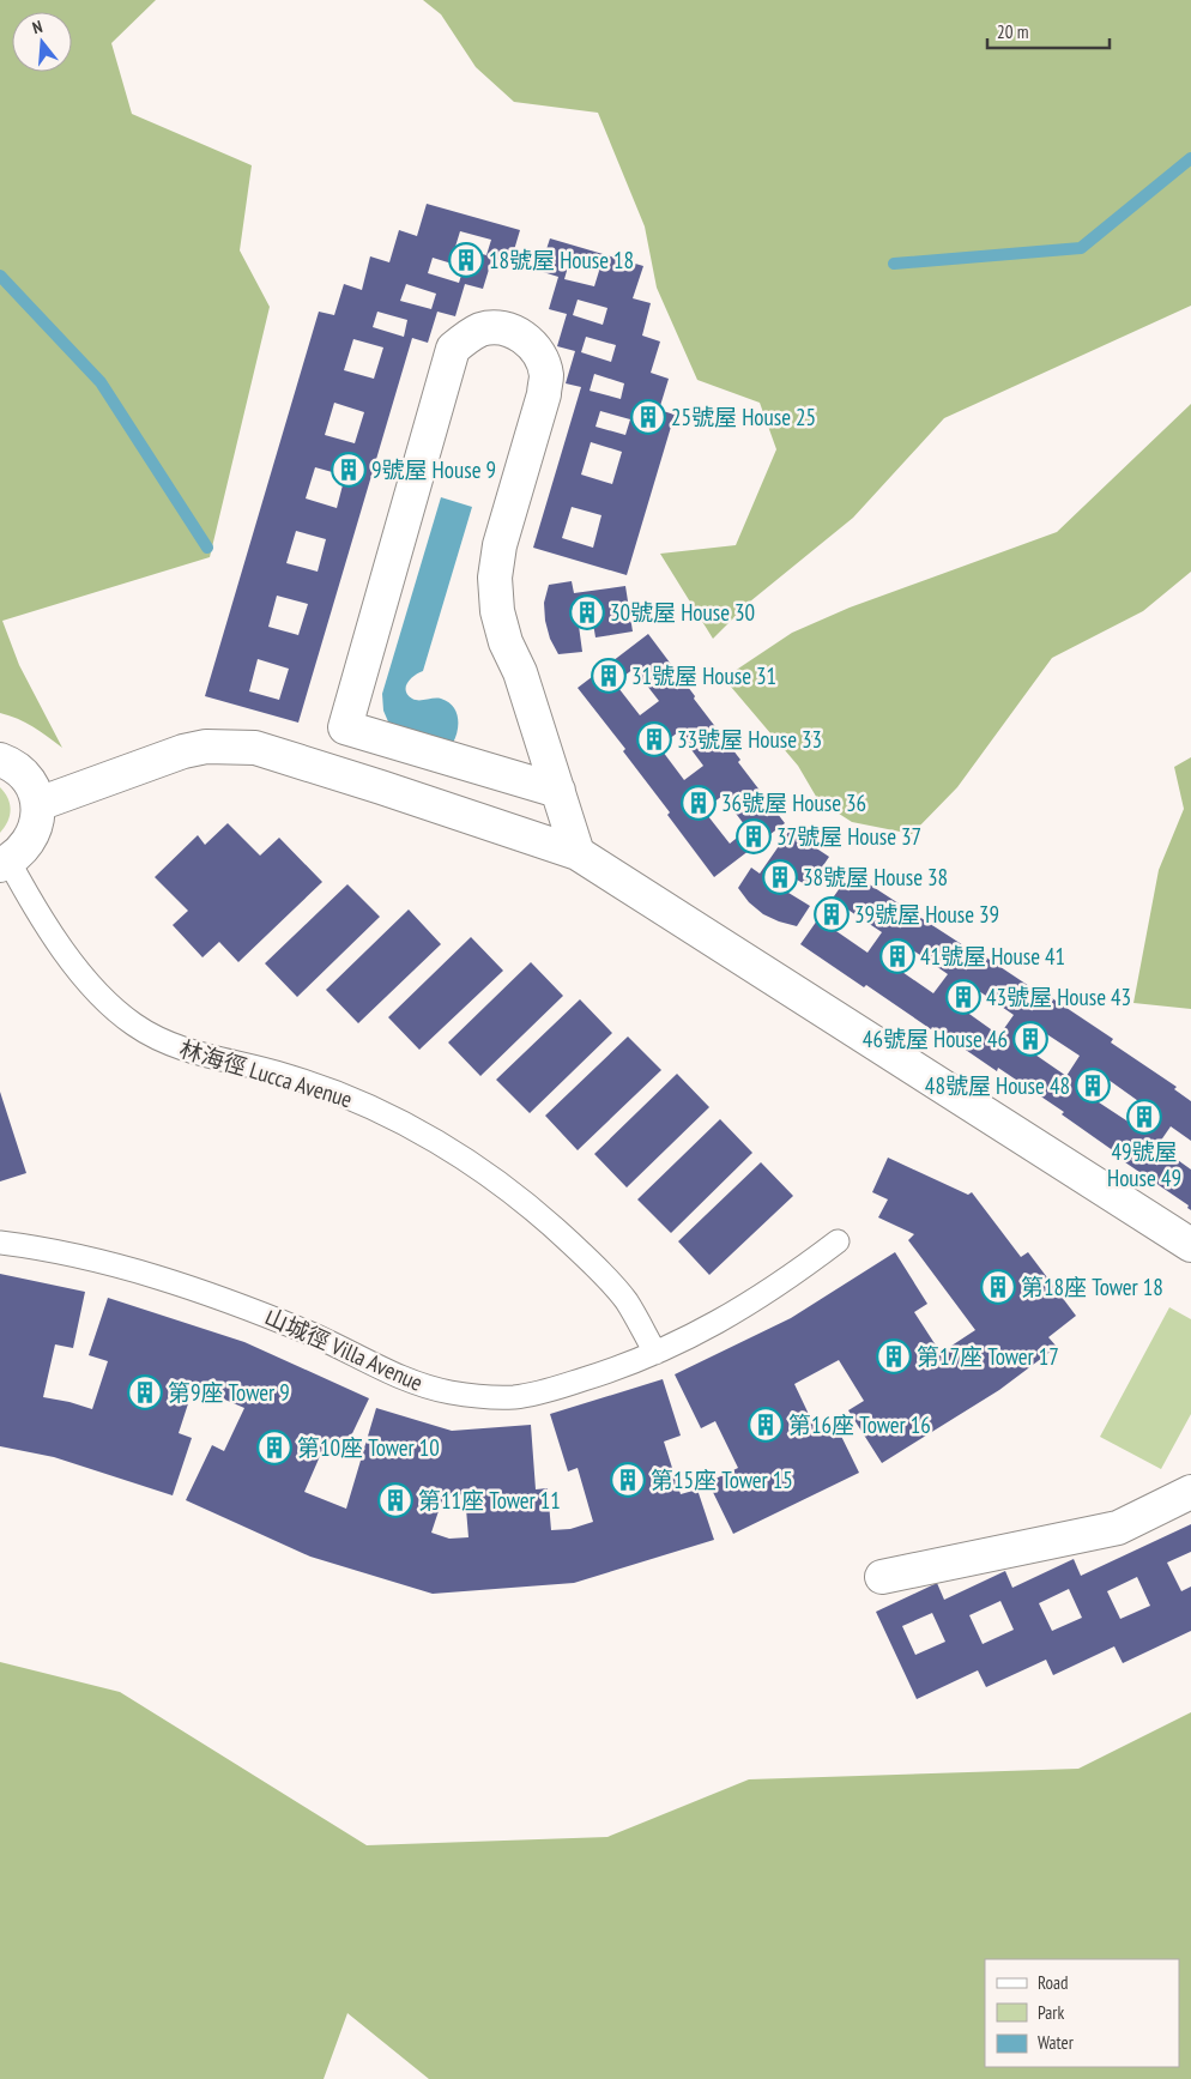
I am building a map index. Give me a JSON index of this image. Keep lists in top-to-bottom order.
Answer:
{
  "streets": {
    "lane": ["林海徑 Lucca Avenue", "山城徑 Villa Avenue"]
  },
  "crossings": [
    ["林海徑 Lucca Avenue", "山城徑 Villa Avenue"]
  ],
  "places": {
    "building": [
      "18號屋 House 18",
      "25號屋 House 25",
      "9號屋 House 9",
      "30號屋 House 30",
      "31號屋 House 31",
      "33號屋 House 33",
      "36號屋 House 36",
      "37號屋 House 37",
      "38號屋 House 38",
      "39號屋 House 39",
      "41號屋 House 41",
      "43號屋 House 43",
      "46號屋 House 46",
      "48號屋 House 48",
      "49號屋 House 49",
      "第18座 Tower 18",
      "第17座 Tower 17",
      "第9座 Tower 9",
      "第16座 Tower 16",
      "第10座 Tower 10",
      "第15座 Tower 15",
      "第11座 Tower 11"
    ]
  },
  "legend": ["Road", "Park", "Water"],
  "scale_bar": "20 m",
  "north": "top"
}
